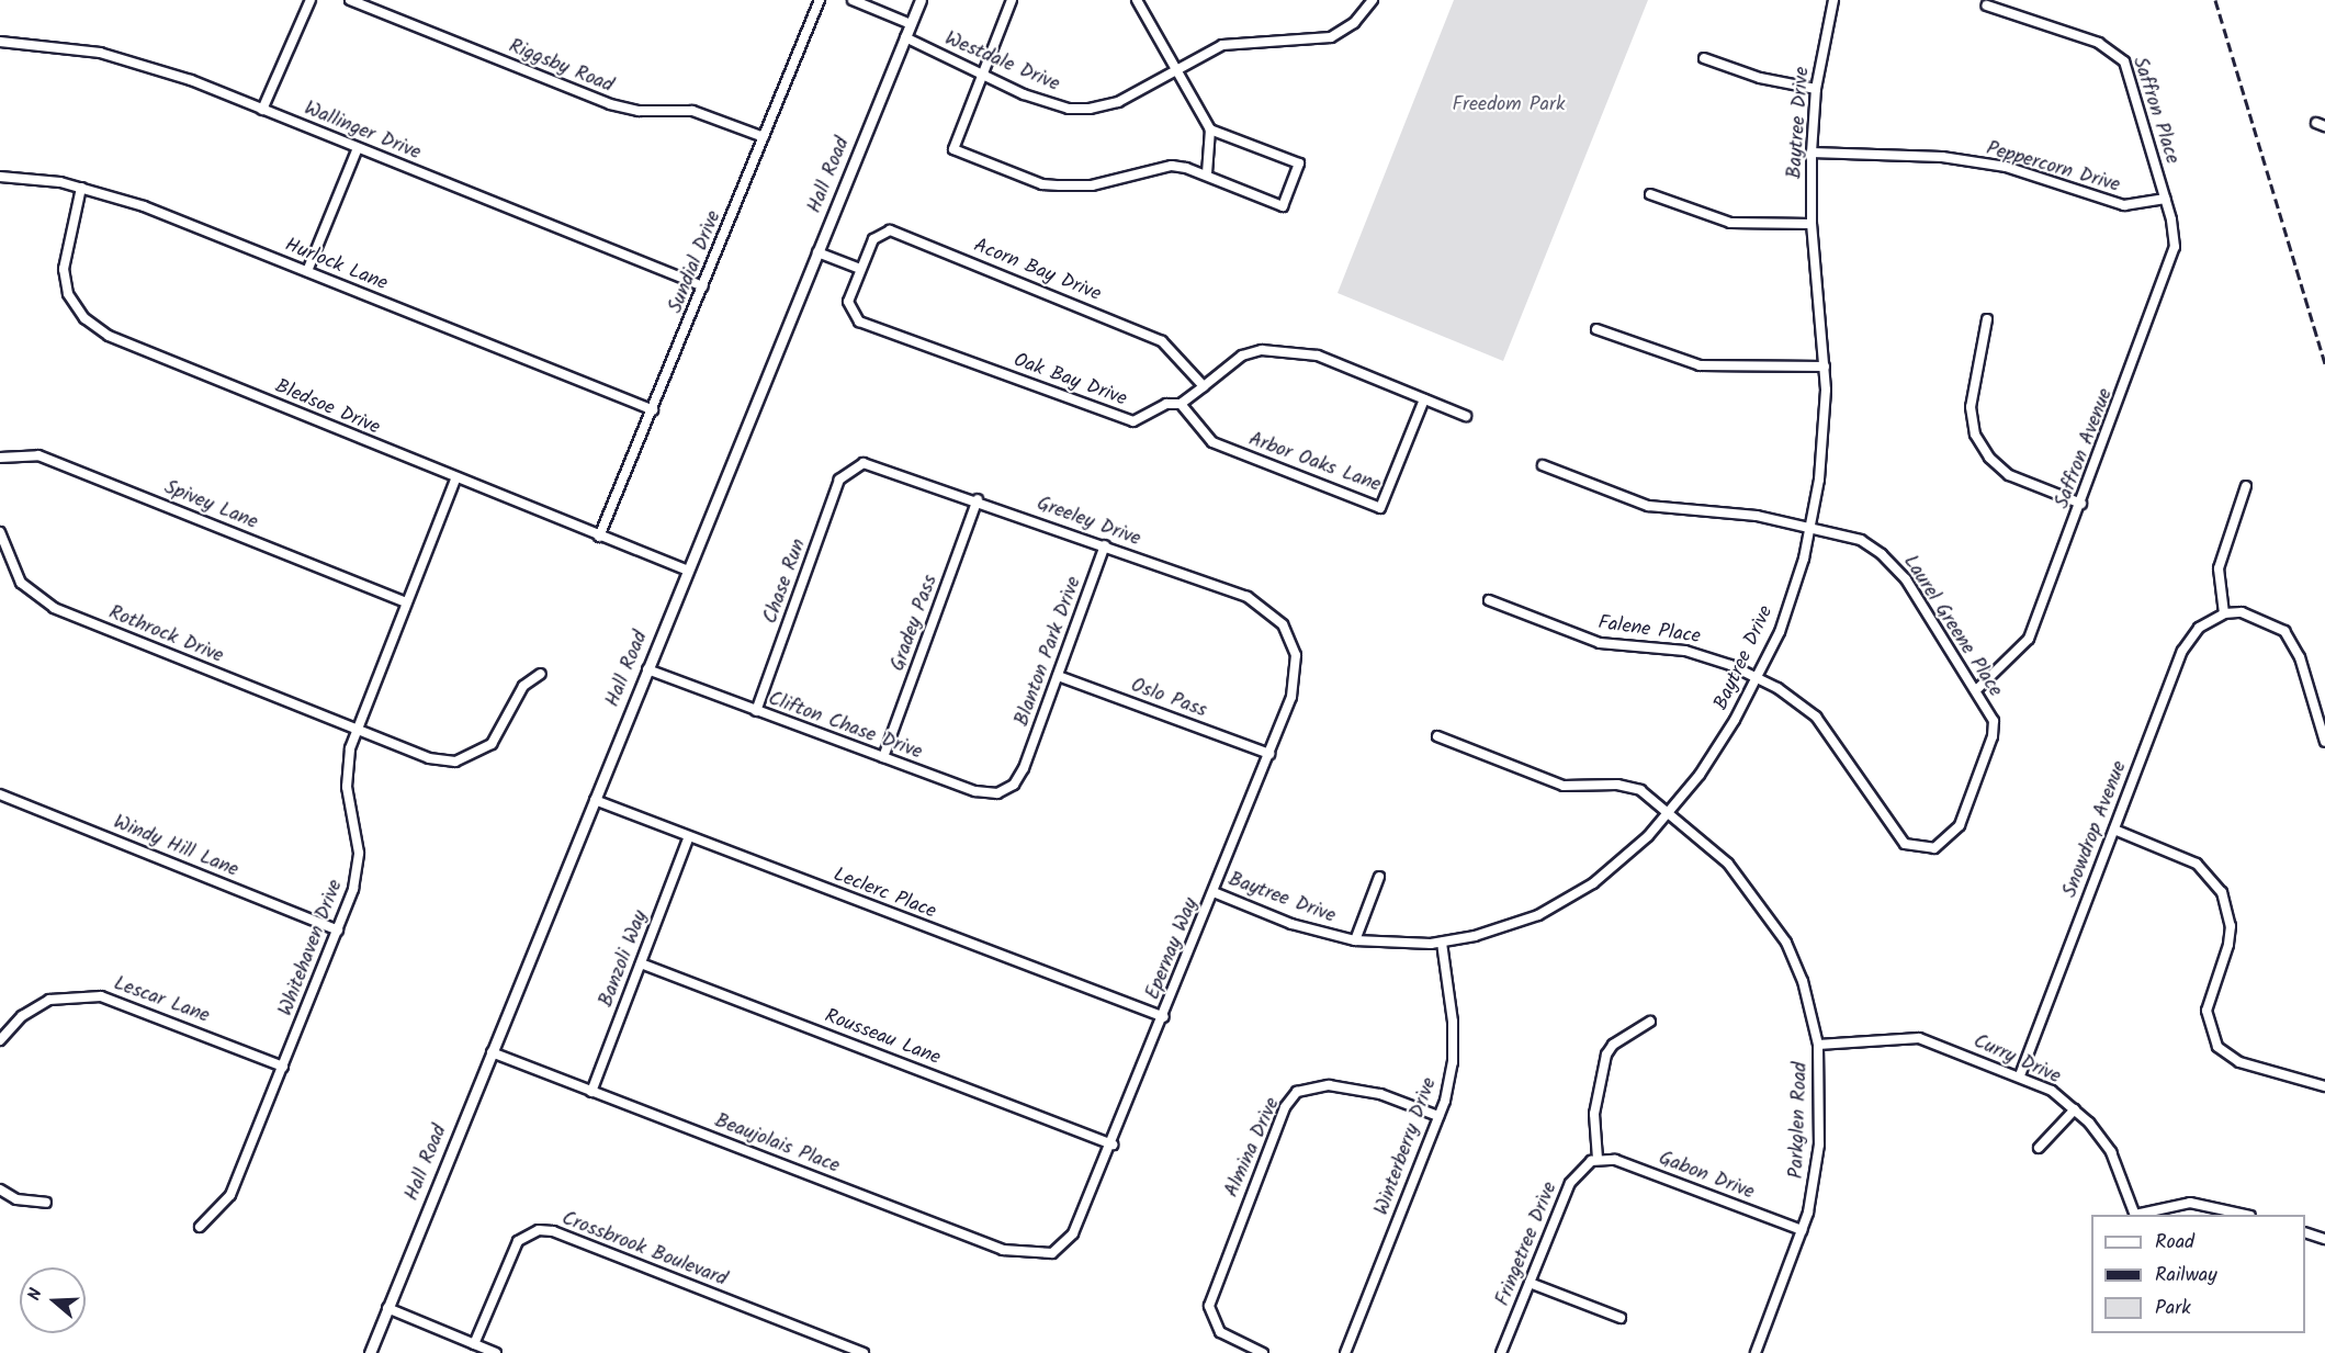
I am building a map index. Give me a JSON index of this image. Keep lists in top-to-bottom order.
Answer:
{
  "streets": {
    "street": [
      "Westdale Drive",
      "Riggsby Road",
      "Saffron Place",
      "Baytree Drive",
      "Wallinger Drive",
      "Peppercorn Drive",
      "Hall Road",
      "Sundial Drive",
      "Hurlock Lane",
      "Acorn Bay Drive",
      "Oak Bay Drive",
      "Bledsoe Drive",
      "Saffron Avenue",
      "Arbor Oaks Lane",
      "Spivey Lane",
      "Greeley Drive",
      "Chase Run",
      "Gradey Pass",
      "Laurel Greene Place",
      "Falene Place",
      "Rothrock Drive",
      "Blanton Park Drive",
      "Oslo Pass",
      "Clifton Chase Drive",
      "Snowdrop Avenue",
      "Windy Hill Lane",
      "Leclerc Place",
      "Whitehaven Drive",
      "Epernay Way",
      "Banzoli Way",
      "Lescar Lane",
      "Rousseau Lane",
      "Curry Drive",
      "Parkglen Road",
      "Beaujolais Place",
      "Winterberry Drive",
      "Almina Drive",
      "Gabon Drive",
      "Fringetree Drive",
      "Crossbrook Boulevard"
    ]
  },
  "crossings": [
    ["Westdale Drive", "Hall Road"],
    ["Riggsby Road", "Sundial Drive"],
    ["Saffron Place", "Peppercorn Drive"],
    ["Saffron Place", "Saffron Avenue"],
    ["Baytree Drive", "Peppercorn Drive"],
    ["Baytree Drive", "Laurel Greene Place"],
    ["Baytree Drive", "Falene Place"],
    ["Baytree Drive", "Epernay Way"],
    ["Baytree Drive", "Parkglen Road"],
    ["Baytree Drive", "Winterberry Drive"],
    ["Wallinger Drive", "Sundial Drive"],
    ["Peppercorn Drive", "Saffron Avenue"],
    ["Hall Road", "Bledsoe Drive"],
    ["Hall Road", "Clifton Chase Drive"],
    ["Hall Road", "Leclerc Place"],
    ["Hall Road", "Beaujolais Place"],
    ["Sundial Drive", "Hurlock Lane"],
    ["Sundial Drive", "Bledsoe Drive"],
    ["Hurlock Lane", "Bledsoe Drive"],
    ["Acorn Bay Drive", "Oak Bay Drive"],
    ["Oak Bay Drive", "Arbor Oaks Lane"],
    ["Bledsoe Drive", "Whitehaven Drive"],
    ["Saffron Avenue", "Laurel Greene Place"],
    ["Spivey Lane", "Whitehaven Drive"],
    ["Greeley Drive", "Chase Run"],
    ["Greeley Drive", "Gradey Pass"],
    ["Greeley Drive", "Blanton Park Drive"],
    ["Greeley Drive", "Epernay Way"],
    ["Chase Run", "Clifton Chase Drive"],
    ["Gradey Pass", "Clifton Chase Drive"],
    ["Laurel Greene Place", "Falene Place"],
    ["Rothrock Drive", "Whitehaven Drive"],
    ["Blanton Park Drive", "Oslo Pass"],
    ["Blanton Park Drive", "Clifton Chase Drive"],
    ["Oslo Pass", "Epernay Way"],
    ["Snowdrop Avenue", "Curry Drive"],
    ["Windy Hill Lane", "Whitehaven Drive"],
    ["Leclerc Place", "Epernay Way"],
    ["Leclerc Place", "Banzoli Way"],
    ["Whitehaven Drive", "Lescar Lane"],
    ["Epernay Way", "Rousseau Lane"],
    ["Epernay Way", "Beaujolais Place"],
    ["Banzoli Way", "Rousseau Lane"],
    ["Banzoli Way", "Beaujolais Place"],
    ["Curry Drive", "Parkglen Road"],
    ["Parkglen Road", "Gabon Drive"],
    ["Winterberry Drive", "Almina Drive"],
    ["Gabon Drive", "Fringetree Drive"]
  ],
  "parks": ["Freedom Park"],
  "legend": ["Road", "Railway", "Park"],
  "north": "left"
}
